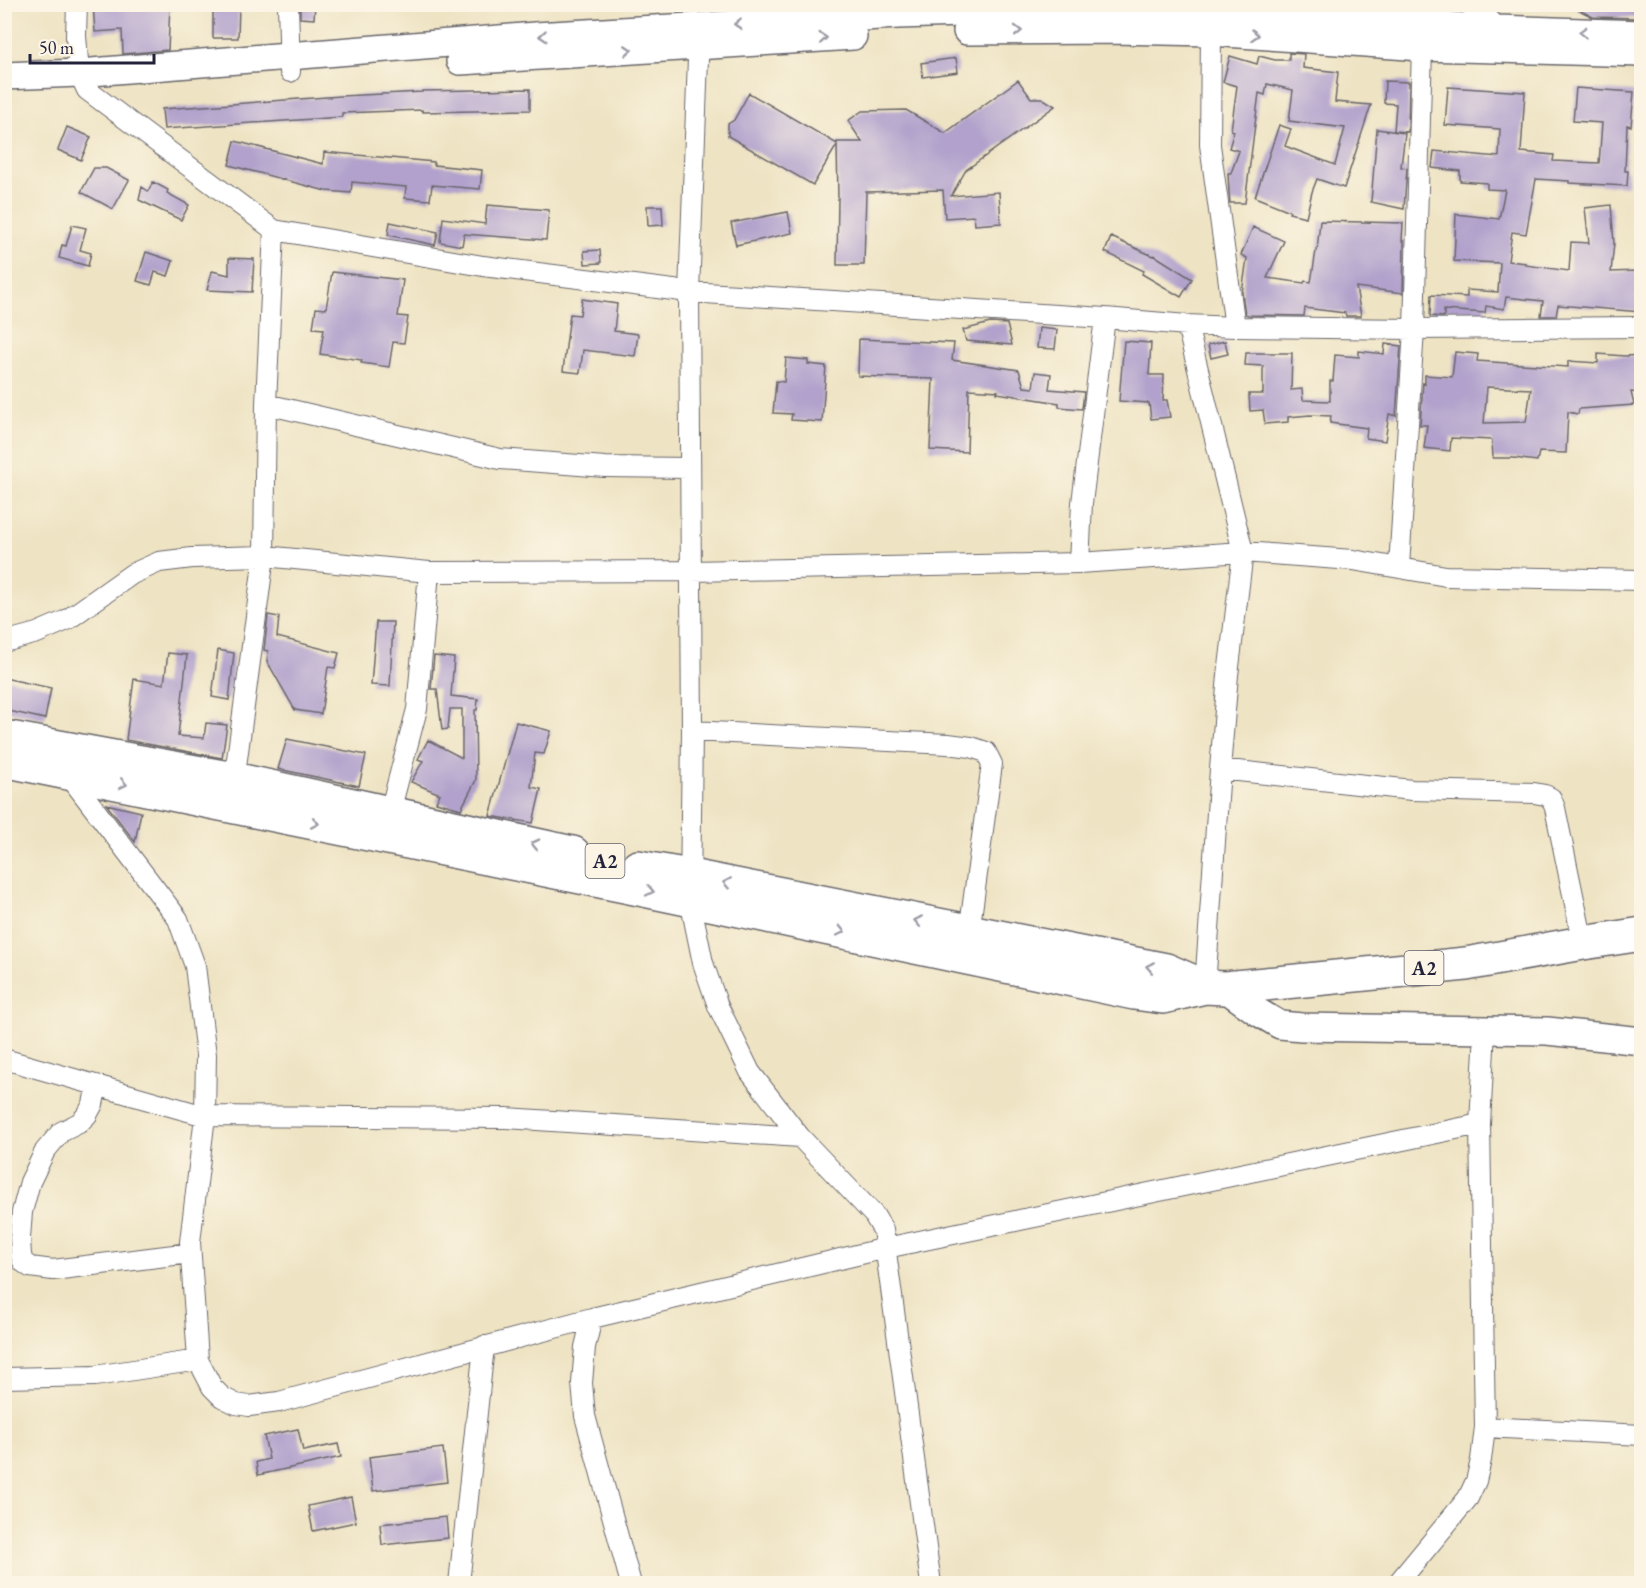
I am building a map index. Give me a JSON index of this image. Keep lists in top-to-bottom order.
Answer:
{
  "streets": {
    "highway": ["A2"]
  },
  "scale_bar": "50 m"
}
